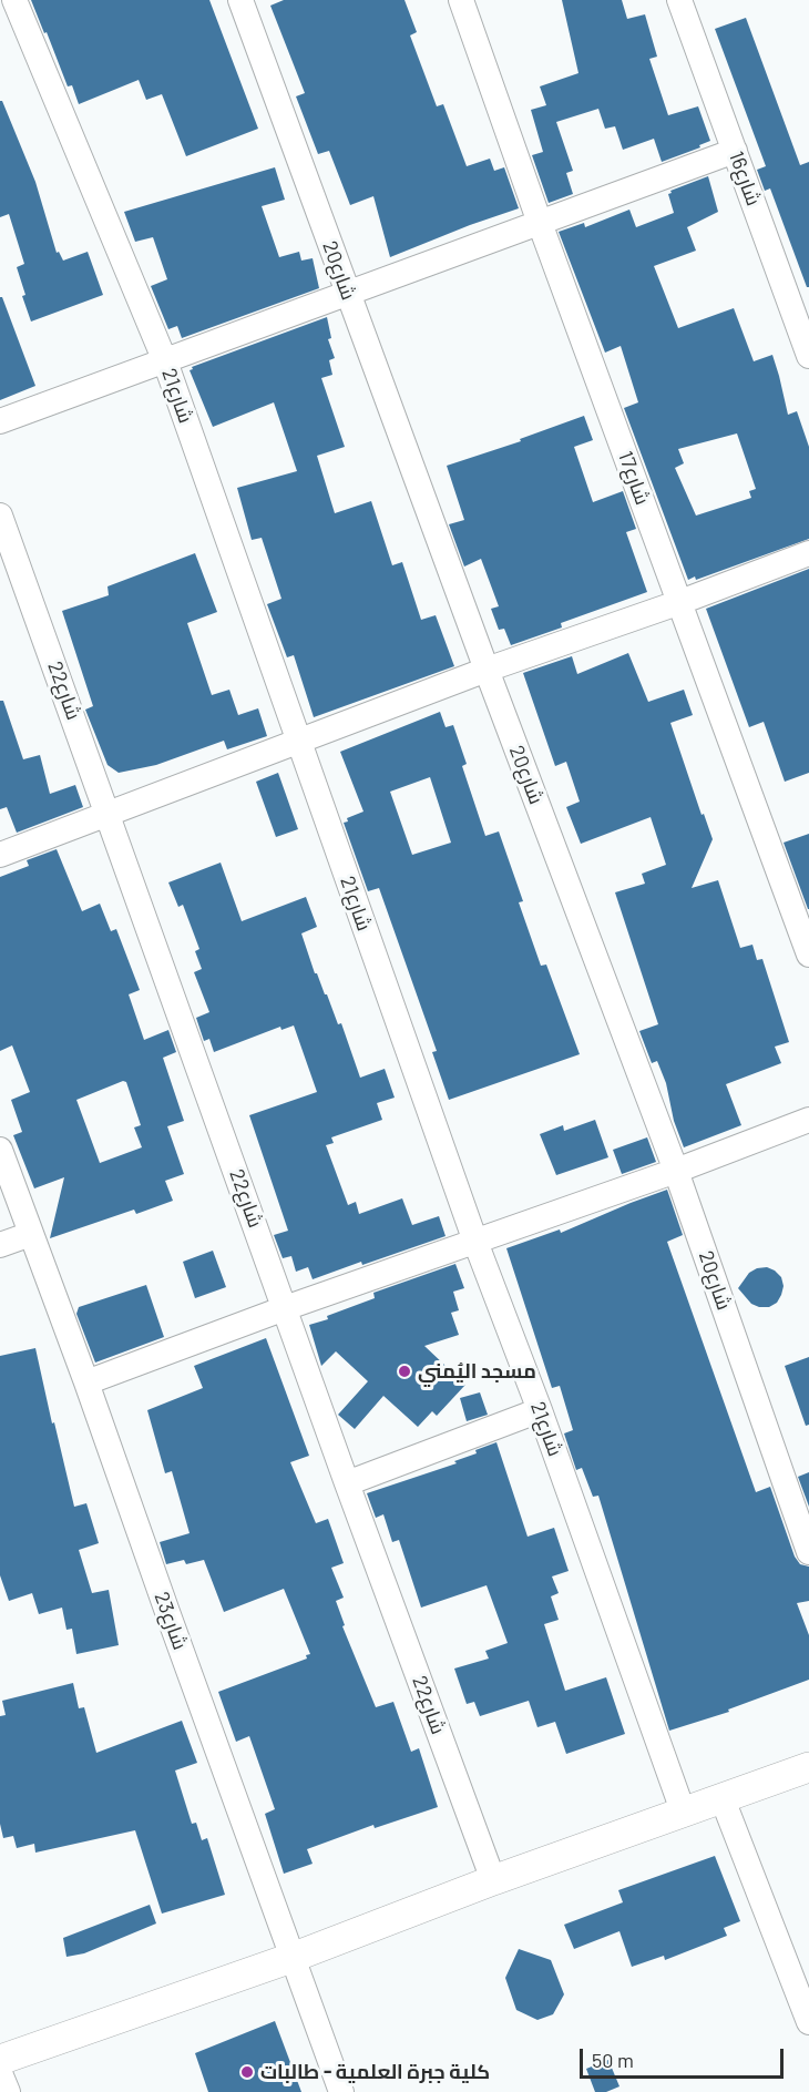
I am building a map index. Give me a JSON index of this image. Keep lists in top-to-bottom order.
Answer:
{
  "streets": {
    "street": [
      "شارع16",
      "شارع20",
      "شارع21",
      "شارع17",
      "شارع22",
      "شارع23"
    ]
  },
  "places": ["مسجد اليُمني", "كلية جبرة العلمية - طالبات"],
  "scale_bar": "50 m"
}
